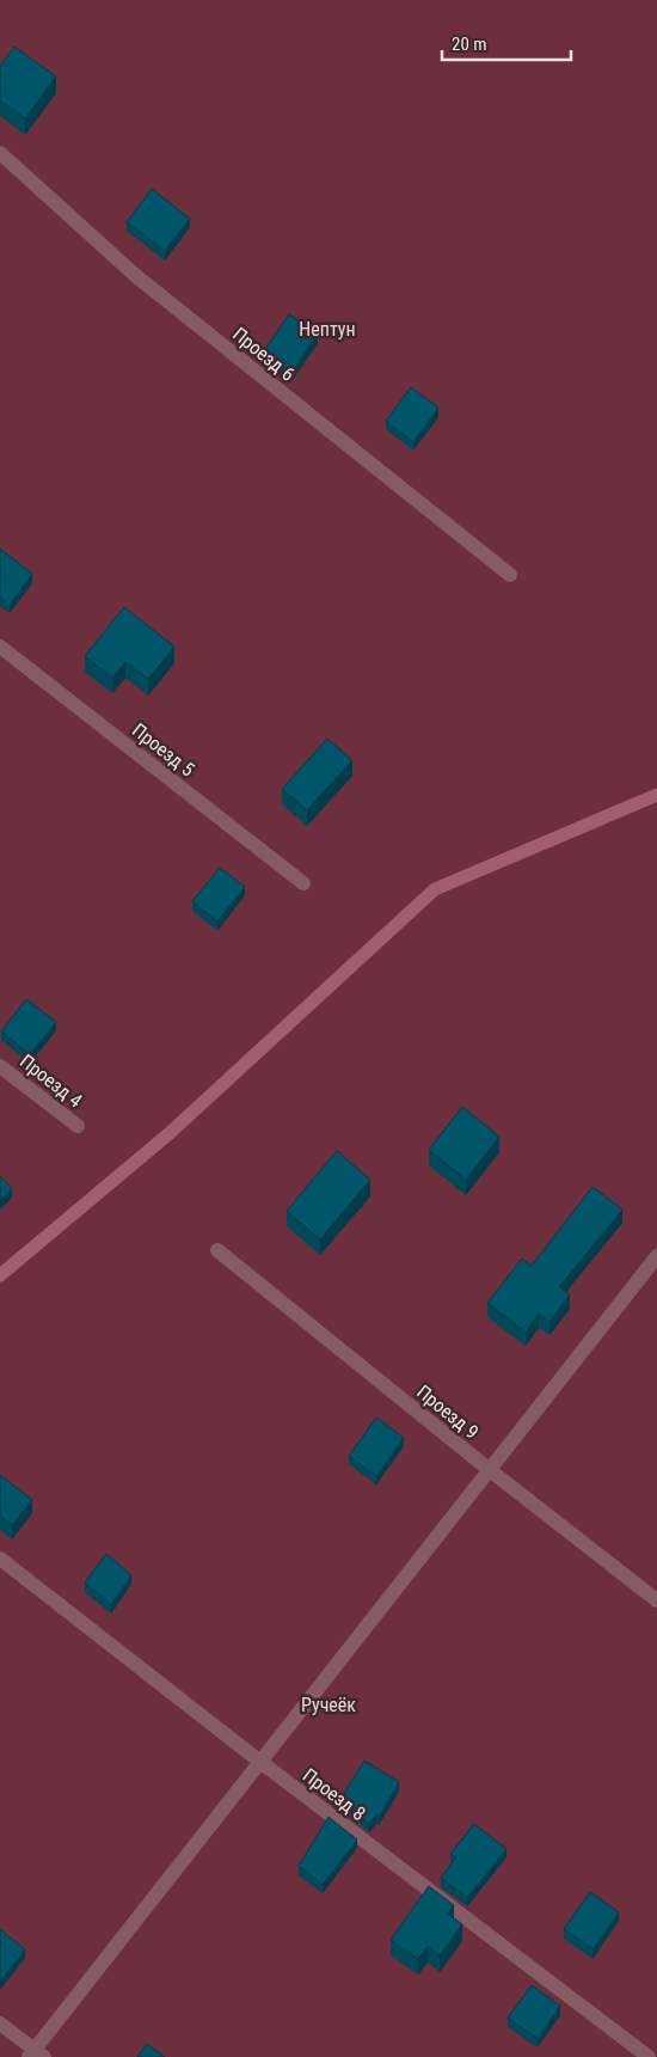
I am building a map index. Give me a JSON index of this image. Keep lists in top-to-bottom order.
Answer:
{
  "streets": {
    "street": [
      "Проезд 6",
      "Проезд 5",
      "Проезд 4",
      "Проезд 9",
      "Проезд 8"
    ]
  },
  "parks": ["Нептун", "Ручеёк"],
  "scale_bar": "20 m"
}
